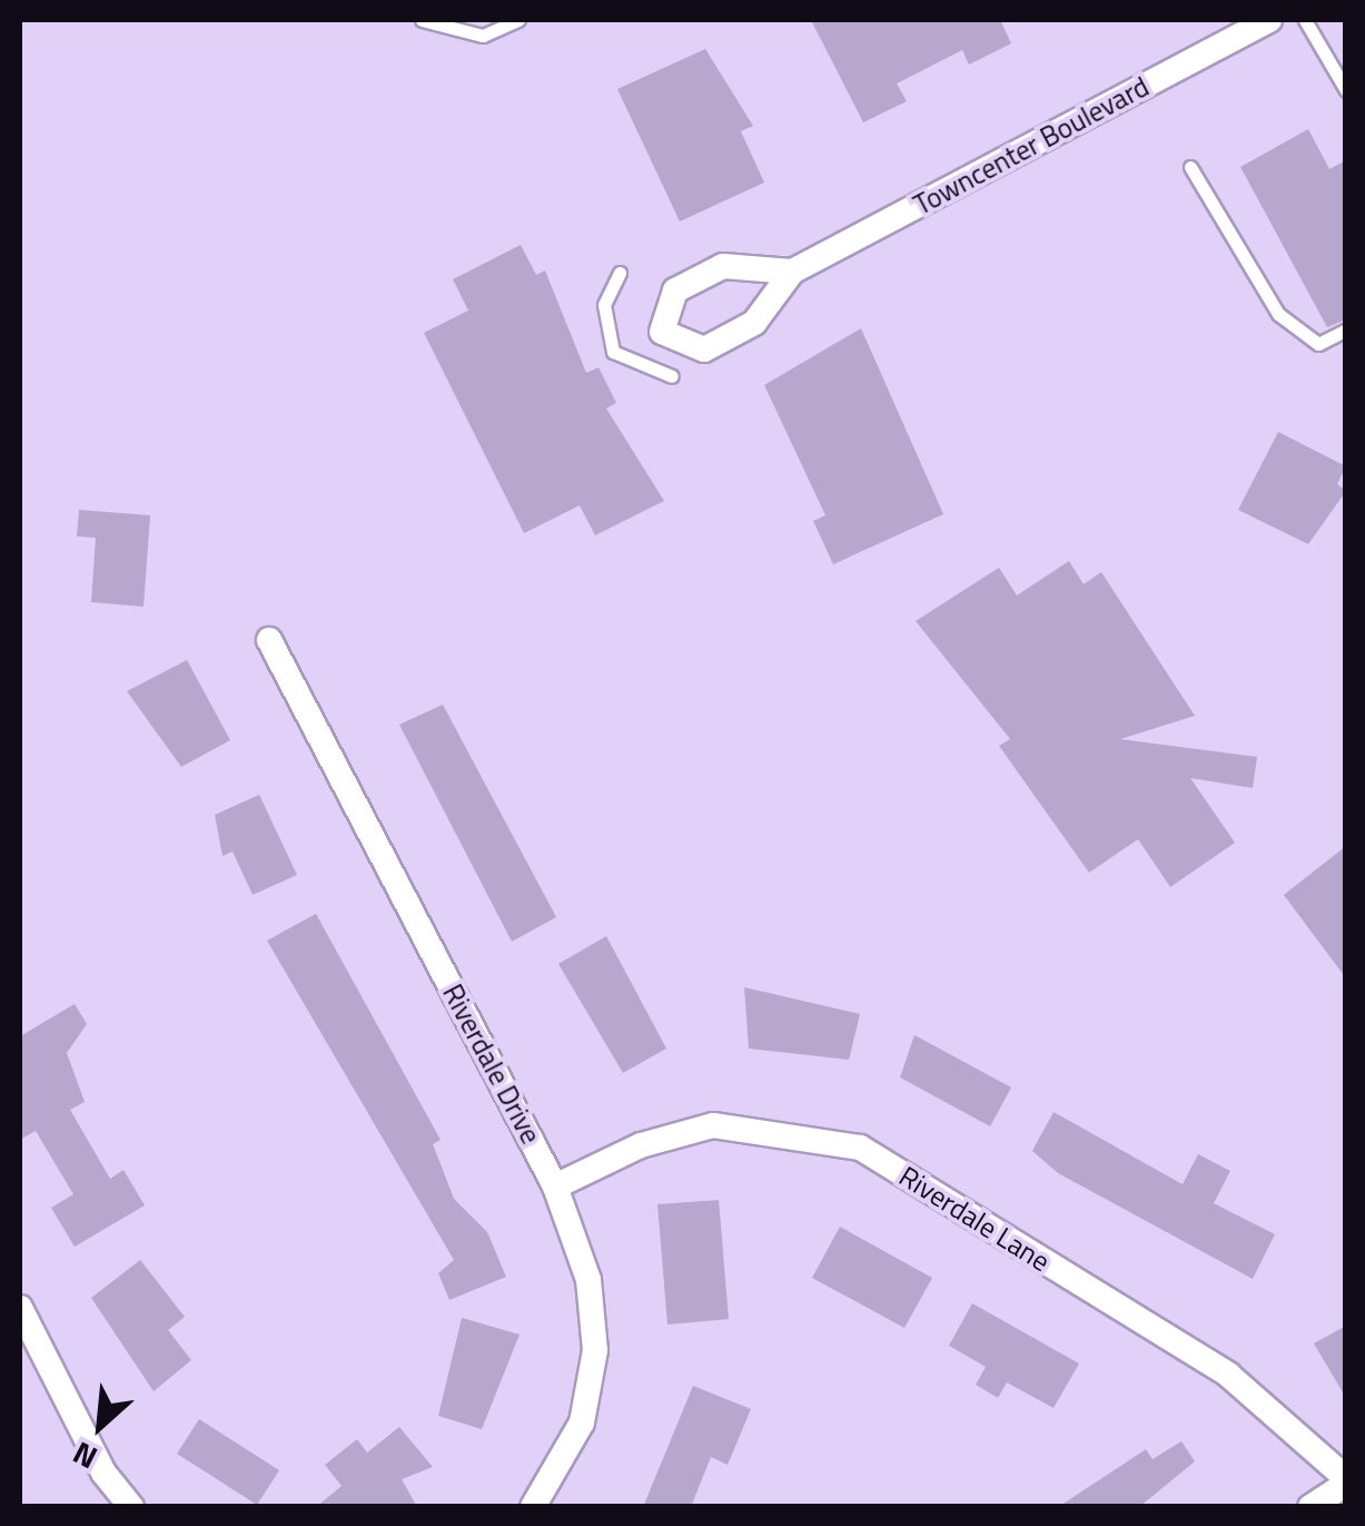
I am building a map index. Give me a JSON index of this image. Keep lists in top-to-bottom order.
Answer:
{
  "streets": {
    "street": ["Towncenter Boulevard", "Riverdale Drive", "Riverdale Lane"]
  },
  "crossings": [
    ["Riverdale Drive", "Riverdale Lane"]
  ],
  "north": "bottom left"
}
